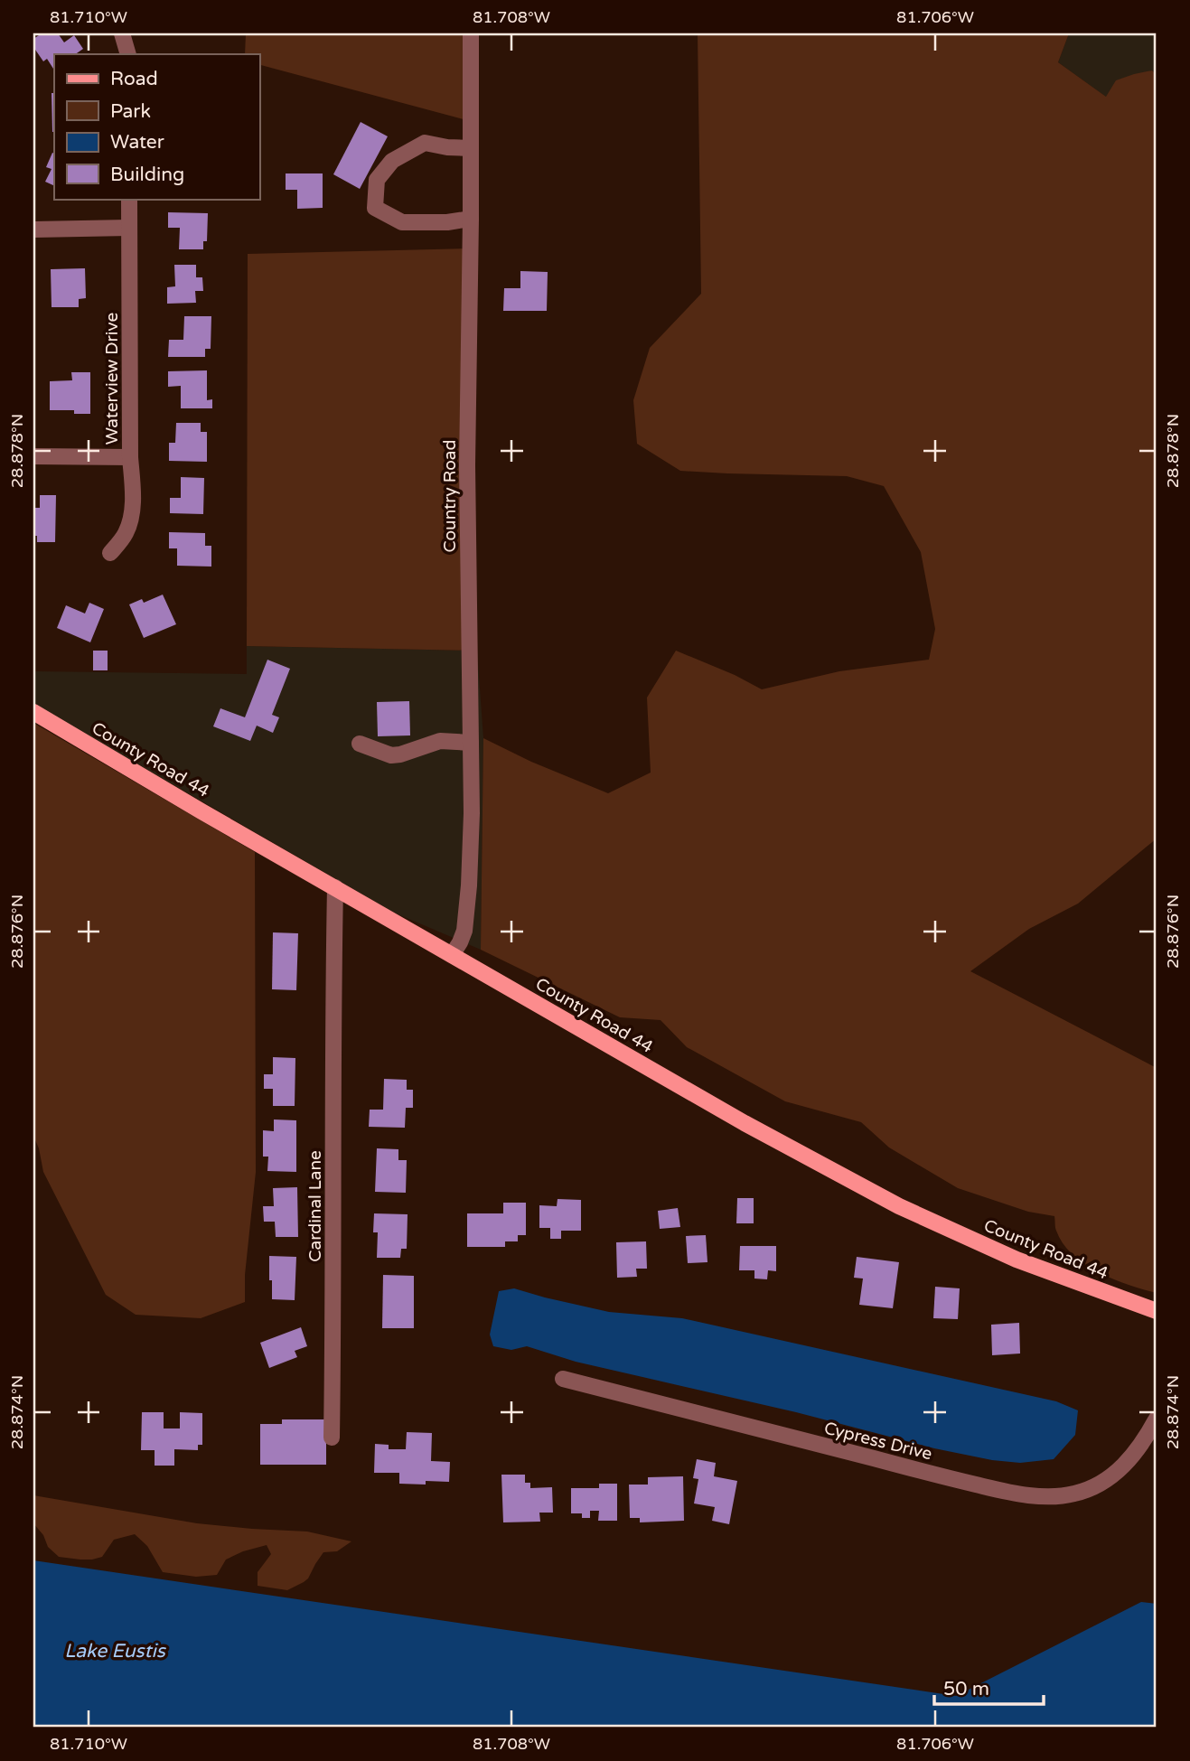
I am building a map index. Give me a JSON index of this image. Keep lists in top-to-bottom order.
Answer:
{
  "streets": {
    "main road": ["County Road 44"],
    "street": [
      "Waterview Drive",
      "Country Road",
      "Cardinal Lane",
      "Cypress Drive"
    ]
  },
  "crossings": [
    ["Country Road", "County Road 44"],
    ["County Road 44", "Cardinal Lane"]
  ],
  "water": ["Lake Eustis"],
  "legend": [
    "Road",
    "Park",
    "Water",
    "Building"
  ],
  "scale_bar": "50 m",
  "coordinates": [
    "81.710°W",
    "81.708°W",
    "81.706°W",
    "28.878°N",
    "28.876°N",
    "28.874°N"
  ]
}
